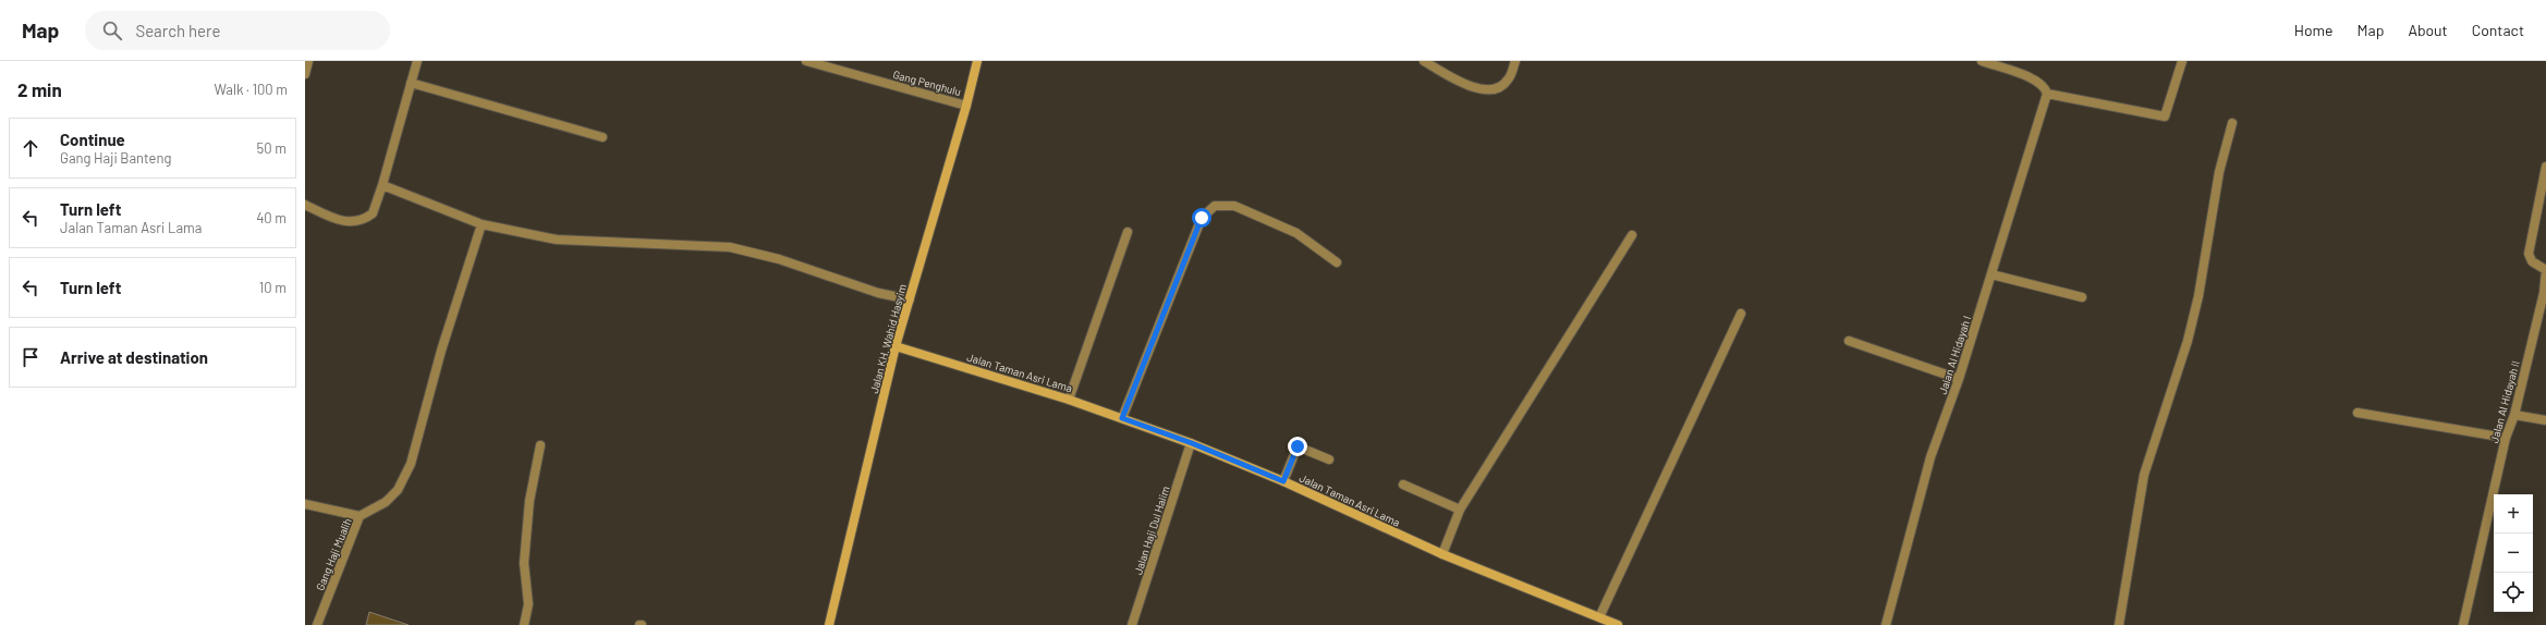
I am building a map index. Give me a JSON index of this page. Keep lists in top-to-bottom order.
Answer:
{
  "streets": {
    "street": [
      "Gang Penghulu",
      "Jalan KH. Wahid Hasyim",
      "Jalan Al Hidayah I",
      "Jalan Taman Asri Lama",
      "Jalan Al Hidayah II",
      "Jalan Haji Dul Halim",
      "Gang Haji Mualih"
    ]
  },
  "crossings": [
    ["Gang Penghulu", "Jalan KH. Wahid Hasyim"],
    ["Jalan KH. Wahid Hasyim", "Jalan Taman Asri Lama"],
    ["Jalan Taman Asri Lama", "Jalan Haji Dul Halim"]
  ],
  "page": {
    "header": "Map",
    "search": "Search here",
    "nav": [
      "Home",
      "Map",
      "About",
      "Contact"
    ],
    "heading": ["2 min", "Walk · 100 m"],
    "list": [
      ["Continue", "Gang Haji Banteng", "50 m"],
      ["Turn left", "Jalan Taman Asri Lama", "40 m"],
      ["Turn left", "10 m"],
      "Arrive at destination"
    ],
    "map_buttons": ["+", "−"]
  }
}
